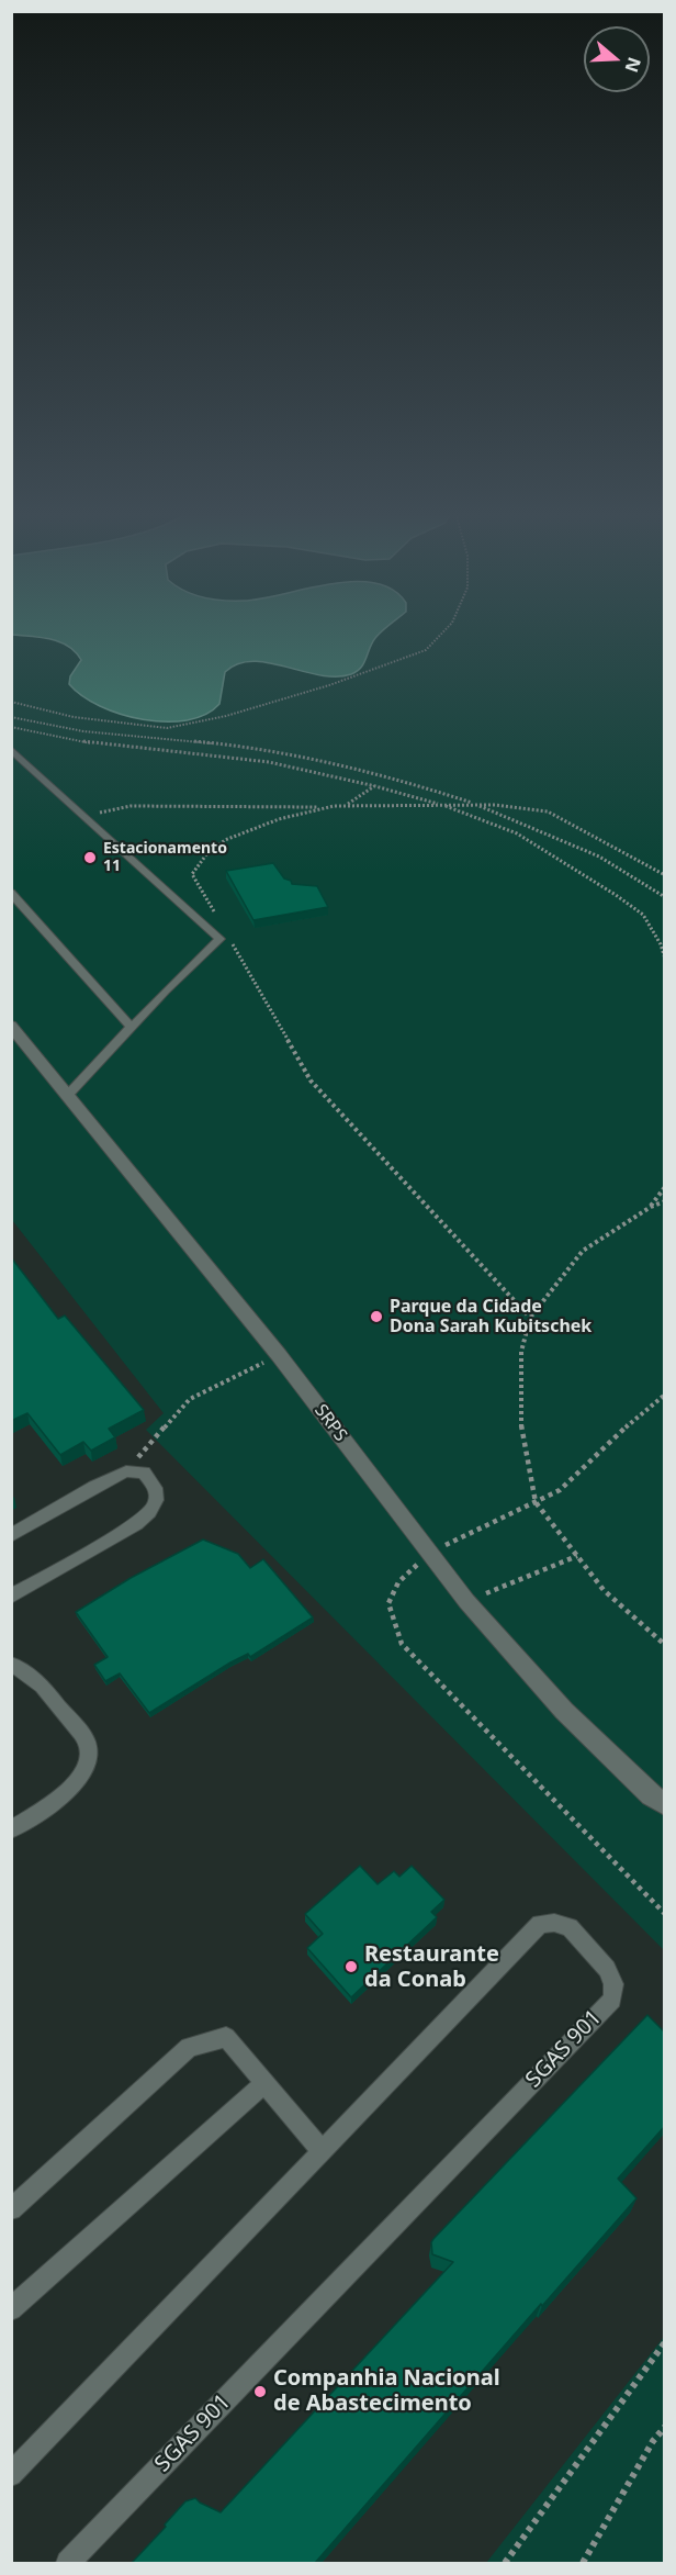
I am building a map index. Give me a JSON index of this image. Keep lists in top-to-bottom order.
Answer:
{
  "streets": {
    "main road": ["SRPS"],
    "lane": ["SGAS 901"]
  },
  "places": [
    "Estacionamento 11",
    "Parque da Cidade Dona Sarah Kubitschek",
    "Restaurante da Conab",
    "Companhia Nacional de Abastecimento"
  ],
  "north": "right"
}
